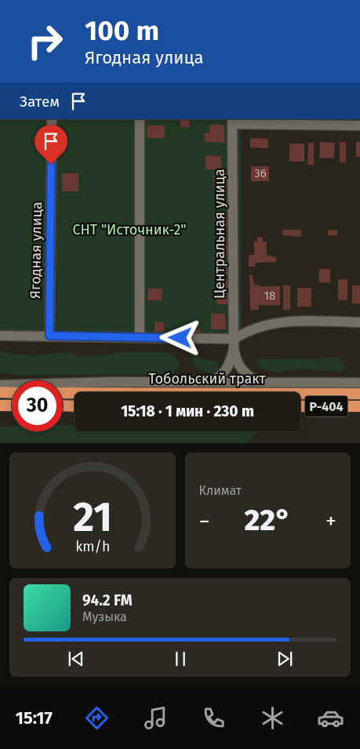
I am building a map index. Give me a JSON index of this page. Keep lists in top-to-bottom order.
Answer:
{
  "streets": {
    "highway": ["Тобольский тракт", "Р-404"],
    "street": ["Центральная улица", "Ягодная улица"]
  },
  "parks": ["СНТ \"Источник-2\""],
  "house_numbers": ["36", "18"],
  "page": {
    "turn": ["100 m", "Ягодная улица"],
    "then": "Затем",
    "limit": "30",
    "trip": "15:18 · 1 мин · 230 m",
    "tile": "Климат",
    "heat": ["−", "22°", "+"],
    "song": ["94.2 FM", "Музыка"],
    "tabs": "15:17",
    "gauge": ["21", "km/h"]
  }
}
